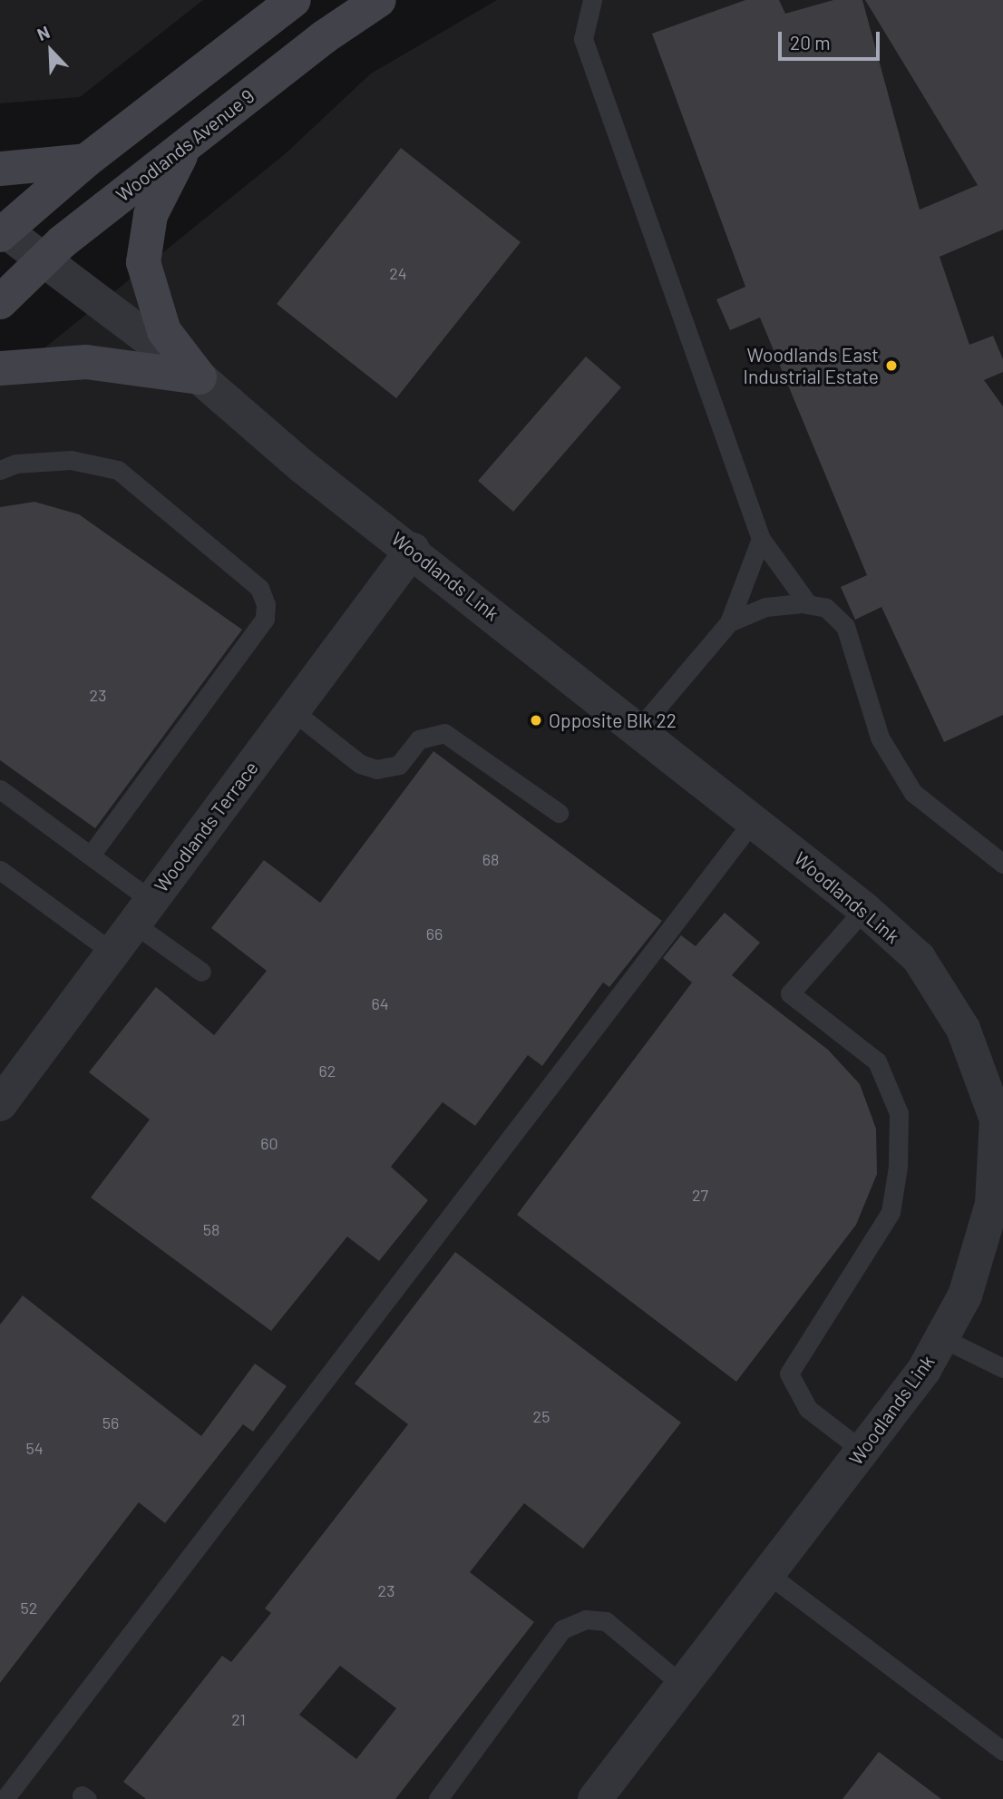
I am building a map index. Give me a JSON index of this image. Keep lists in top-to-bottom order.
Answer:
{
  "streets": {
    "main road": ["Woodlands Avenue 9"],
    "street": ["Woodlands Link", "Woodlands Terrace"]
  },
  "crossings": [
    ["Woodlands Avenue 9", "Woodlands Link"],
    ["Woodlands Link", "Woodlands Terrace"]
  ],
  "places": ["Woodlands East Industrial Estate", "Opposite Blk 22"],
  "house_numbers": [
    "24",
    "23",
    "68",
    "66",
    "64",
    "62",
    "60",
    "27",
    "58",
    "25",
    "56",
    "54",
    "23",
    "52",
    "21"
  ],
  "scale_bar": "20 m",
  "north": "top left"
}
